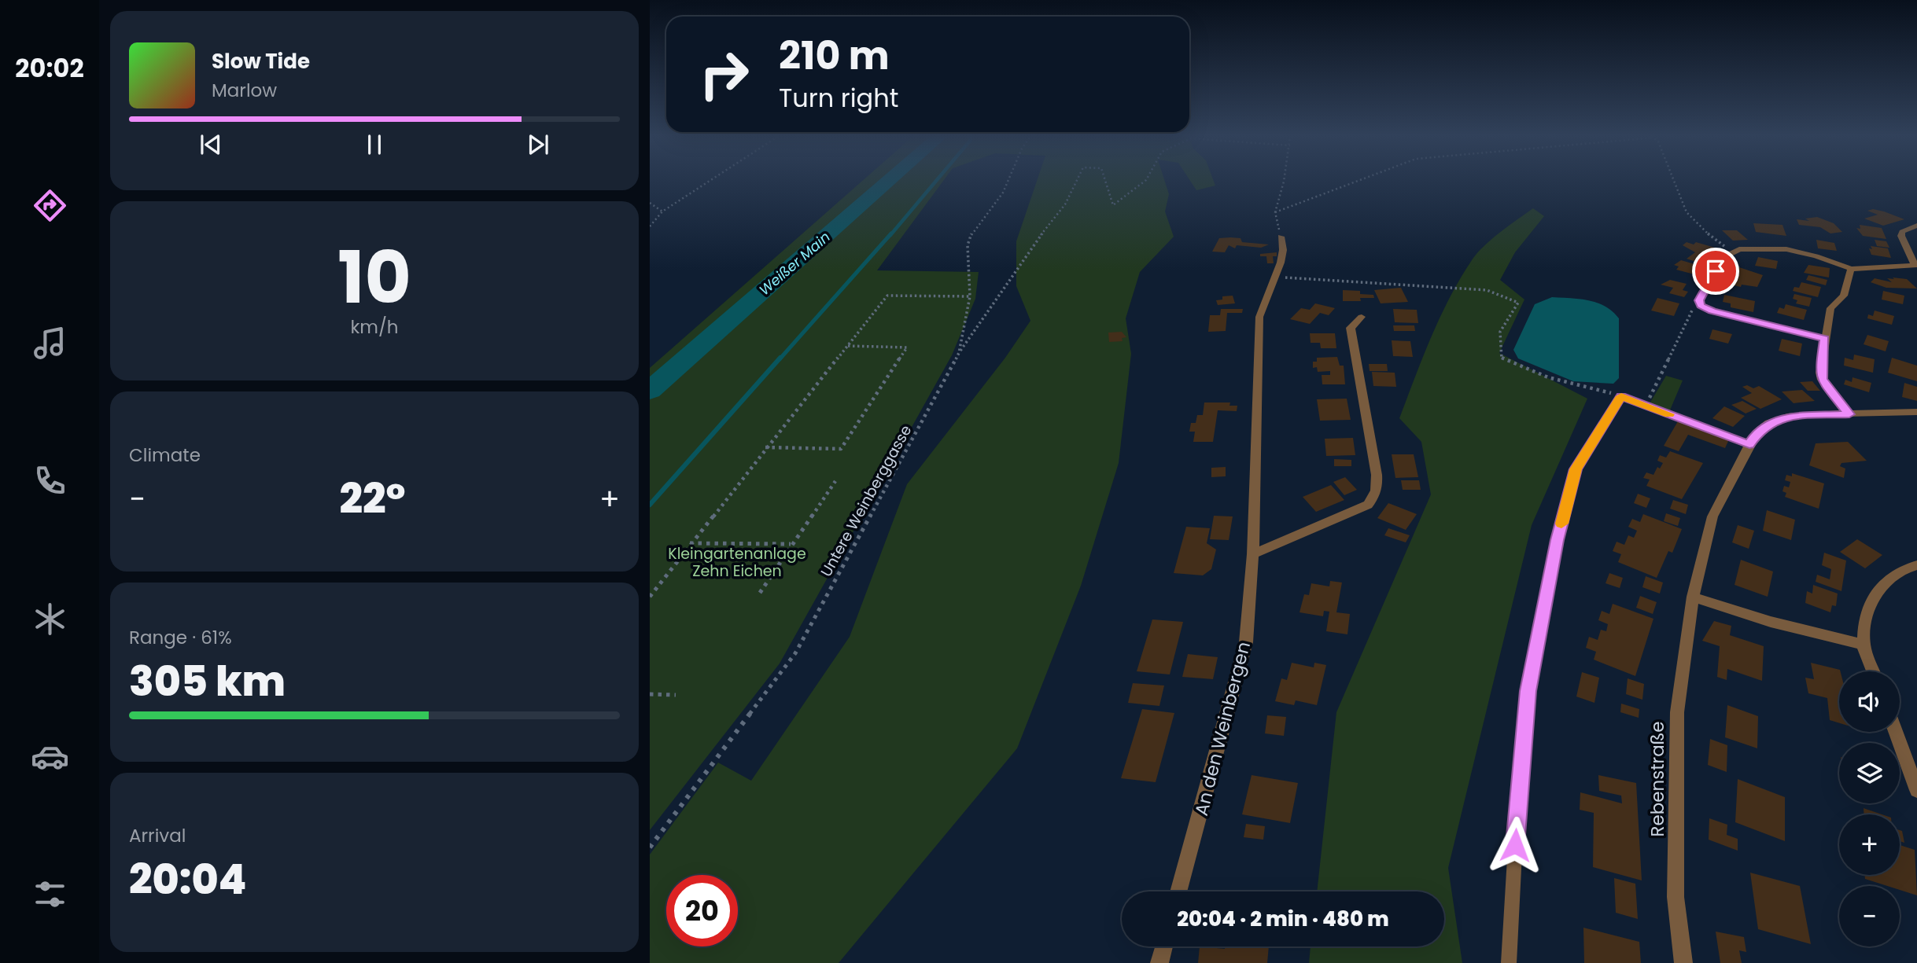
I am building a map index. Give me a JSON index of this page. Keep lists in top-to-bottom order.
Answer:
{
  "streets": {
    "street": ["An den Weinbergen", "Rebenstraße"],
    "path": ["Untere Weinberggasse"]
  },
  "water": ["Weißer Main"],
  "parks": ["Kleingartenanlage Zehn Eichen"],
  "page": {
    "tabs": "20:02",
    "turn": ["210 m", "Turn right"],
    "song": ["Slow Tide", "Marlow"],
    "tile": [
      ["10", "km/h"],
      "Climate",
      ["Range · 61%", "305 km"],
      ["Arrival", "20:04"]
    ],
    "heat": ["−", "22°", "+"],
    "map_buttons": ["+", "−"],
    "limit": "20",
    "trip": "20:04 · 2 min · 480 m"
  }
}
